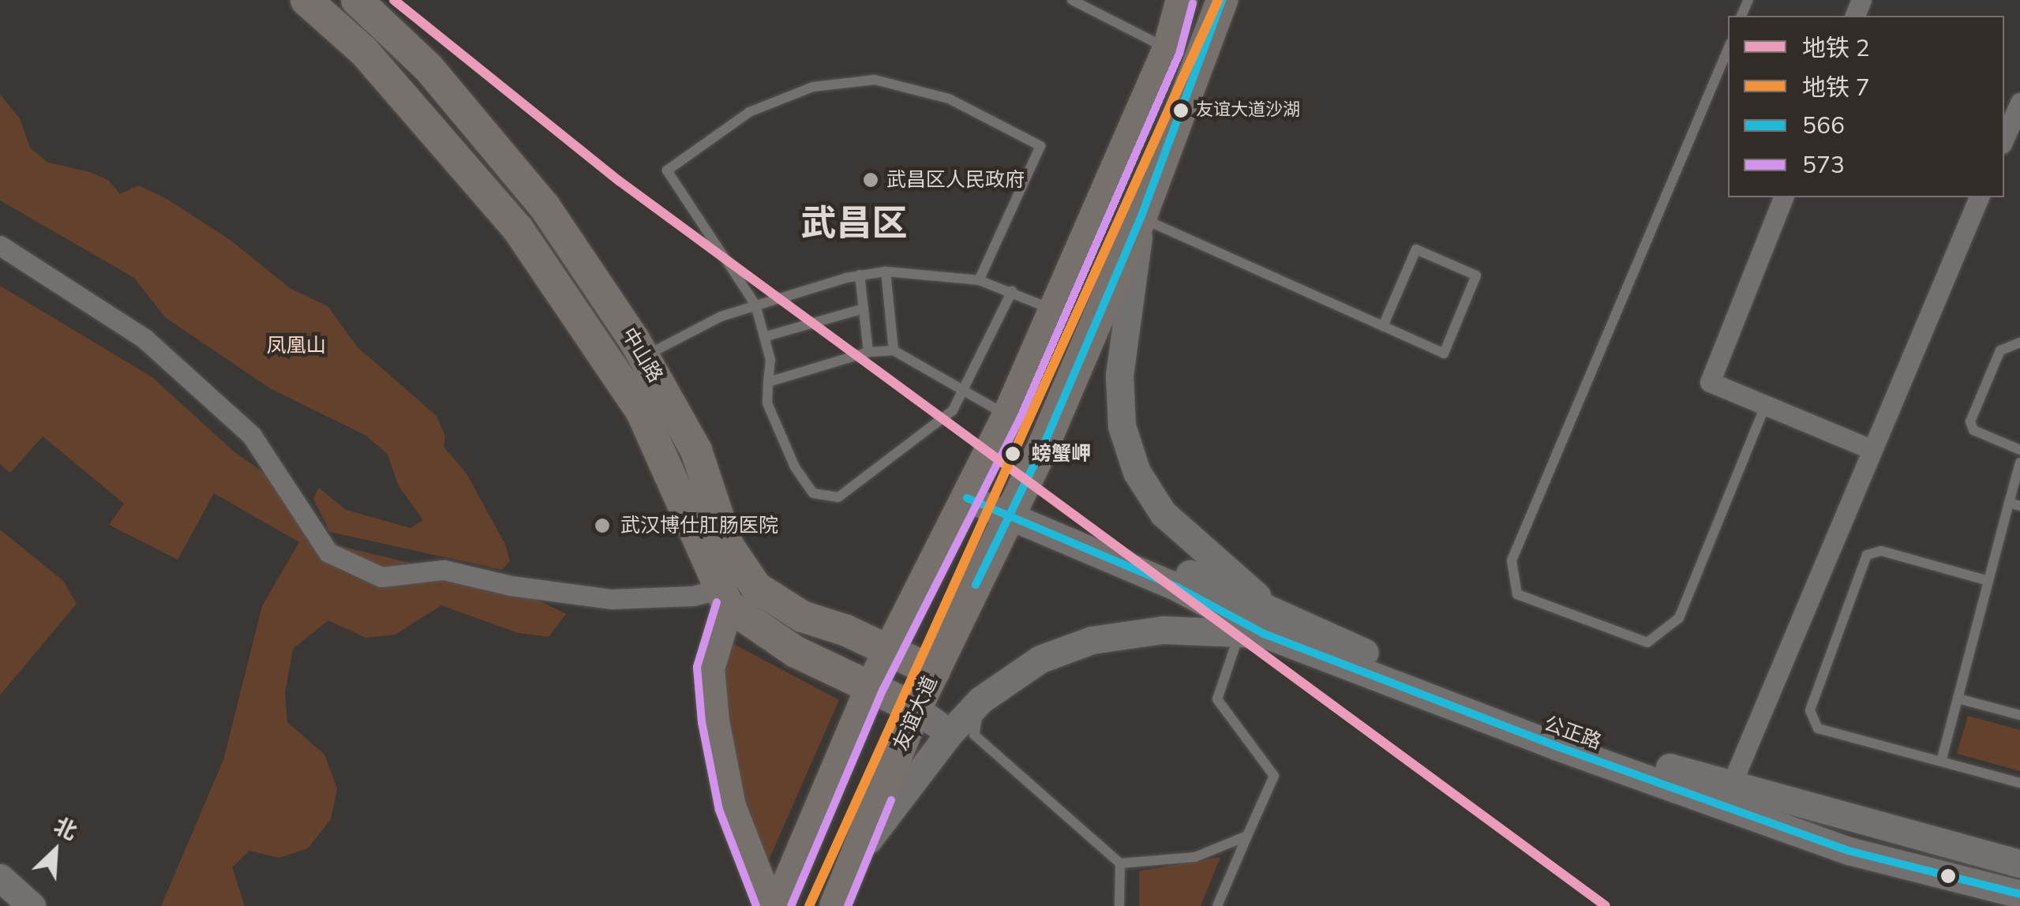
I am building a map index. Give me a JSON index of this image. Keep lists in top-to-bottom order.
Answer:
{
  "streets": {
    "main road": ["中山路", "友谊大道", "公正路"]
  },
  "crossings": [
    ["中山路", "友谊大道"],
    ["友谊大道", "公正路"]
  ],
  "districts": ["武昌区"],
  "parks": ["凤凰山"],
  "places": [
    "友谊大道沙湖",
    "武昌区人民政府",
    "螃蟹岬",
    "武汉博仕肛肠医院"
  ],
  "lines": [
    "metro line 2",
    "metro line 7",
    "transit line 566",
    "transit line 573"
  ],
  "legend": [
    "地铁 2",
    "地铁 7",
    "566",
    "573"
  ],
  "north": "top right"
}
